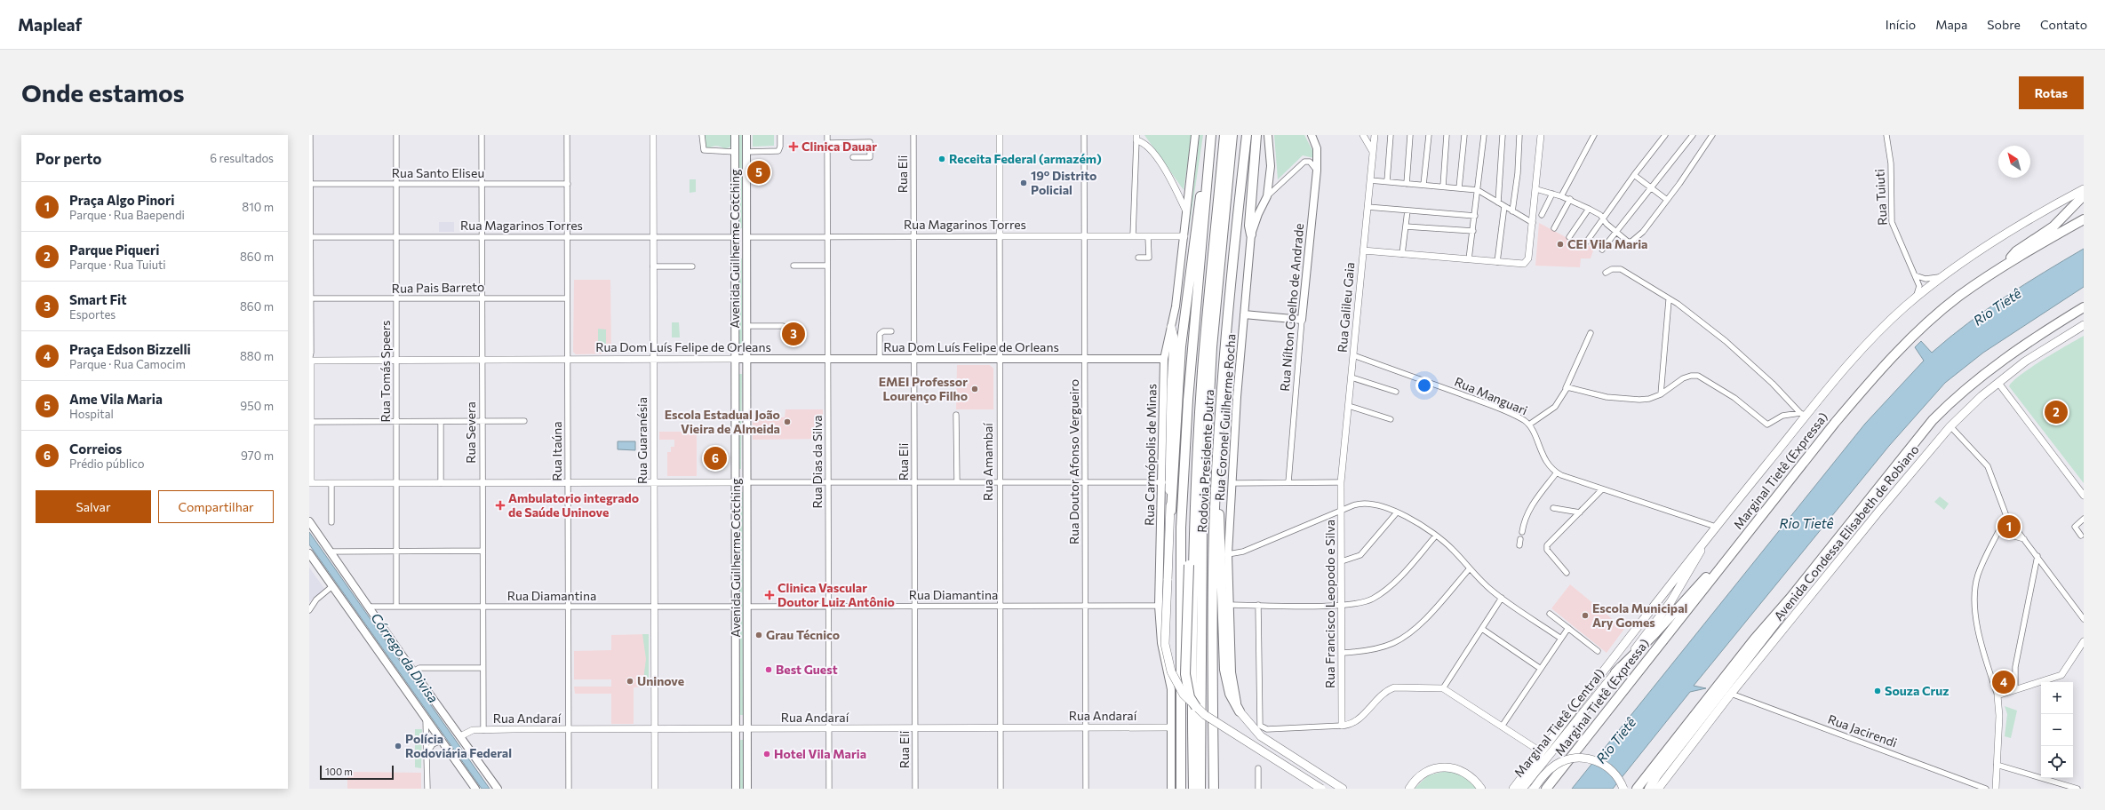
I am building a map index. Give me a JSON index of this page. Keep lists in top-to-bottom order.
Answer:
{
  "streets": {
    "highway": [
      "Rodovia Presidente Dutra",
      "Marginal Tietê (Expressa)",
      "Avenida Condessa Elisabeth de Robiano",
      "Marginal Tietê (Central)"
    ],
    "main road": [
      "Avenida Guilherme Cotching",
      "Rua Nílton Coelho de Andrade",
      "Rua Dom Luís Felipe de Orleans",
      "Rua Coronel Guilherme Rocha",
      "Rua Carmópolis de Minas"
    ],
    "street": [
      "Rua Santo Eliseu",
      "Rua Eli",
      "Rua Tuiuti",
      "Rua Magarinos Torres",
      "Rua Pais Barreto",
      "Rua Galileu Gaia",
      "Rua Tomás Speers",
      "Rua Manguari",
      "Rua Severa",
      "Rua Guaranésia",
      "Rua Itaúna",
      "Rua Dias da Silva",
      "Rua Amambaí",
      "Rua Doutor Afonso Vergueiro",
      "Rua Diamantina",
      "Rua Francisco Leopodo e Silva",
      "Rua Andaraí",
      "Rua Jacirendi"
    ]
  },
  "crossings": [
    ["Rua Santo Eliseu", "Rua Tomás Speers"],
    ["Rua Santo Eliseu", "Rua Severa"],
    ["Rua Santo Eliseu", "Rua Itaúna"],
    ["Rua Eli", "Rua Magarinos Torres"],
    ["Rua Eli", "Rua Dom Luís Felipe de Orleans"],
    ["Rua Eli", "Rua Diamantina"],
    ["Rua Eli", "Rua Andaraí"],
    ["Rua Magarinos Torres", "Avenida Guilherme Cotching"],
    ["Rua Magarinos Torres", "Rua Tomás Speers"],
    ["Rua Magarinos Torres", "Rua Severa"],
    ["Rua Magarinos Torres", "Rua Guaranésia"],
    ["Rua Magarinos Torres", "Rua Itaúna"],
    ["Rua Magarinos Torres", "Rua Carmópolis de Minas"],
    ["Rua Magarinos Torres", "Rua Dias da Silva"],
    ["Rua Magarinos Torres", "Rua Amambaí"],
    ["Rua Magarinos Torres", "Rua Doutor Afonso Vergueiro"],
    ["Avenida Guilherme Cotching", "Rua Dom Luís Felipe de Orleans"],
    ["Avenida Guilherme Cotching", "Rua Diamantina"],
    ["Avenida Guilherme Cotching", "Rua Andaraí"],
    ["Rua Pais Barreto", "Rua Tomás Speers"],
    ["Rua Pais Barreto", "Rua Severa"],
    ["Rua Pais Barreto", "Rua Itaúna"],
    ["Rua Nílton Coelho de Andrade", "Rua Coronel Guilherme Rocha"],
    ["Rua Galileu Gaia", "Rua Manguari"],
    ["Rua Galileu Gaia", "Rua Francisco Leopodo e Silva"],
    ["Rua Dom Luís Felipe de Orleans", "Rua Tomás Speers"],
    ["Rua Dom Luís Felipe de Orleans", "Rua Severa"],
    ["Rua Dom Luís Felipe de Orleans", "Rua Guaranésia"],
    ["Rua Dom Luís Felipe de Orleans", "Rua Itaúna"],
    ["Rua Dom Luís Felipe de Orleans", "Rua Carmópolis de Minas"],
    ["Rua Dom Luís Felipe de Orleans", "Rua Dias da Silva"],
    ["Rua Dom Luís Felipe de Orleans", "Rua Amambaí"],
    ["Rua Dom Luís Felipe de Orleans", "Rua Doutor Afonso Vergueiro"],
    ["Rua Tomás Speers", "Rua Diamantina"],
    ["Rua Severa", "Rua Diamantina"],
    ["Rua Severa", "Rua Andaraí"],
    ["Rua Guaranésia", "Rua Diamantina"],
    ["Rua Guaranésia", "Rua Andaraí"],
    ["Rua Itaúna", "Rua Diamantina"],
    ["Rua Itaúna", "Rua Andaraí"],
    ["Rua Carmópolis de Minas", "Rua Diamantina"],
    ["Rua Carmópolis de Minas", "Rua Andaraí"],
    ["Rua Dias da Silva", "Rua Diamantina"],
    ["Rua Dias da Silva", "Rua Andaraí"],
    ["Rua Amambaí", "Rua Diamantina"],
    ["Rua Amambaí", "Rua Andaraí"],
    ["Rua Doutor Afonso Vergueiro", "Rua Diamantina"],
    ["Rua Doutor Afonso Vergueiro", "Rua Andaraí"],
    ["Avenida Condessa Elisabeth de Robiano", "Rua Jacirendi"]
  ],
  "water": ["Rio Tietê", "Córrego da Divisa"],
  "places": {
    "health": ["Clinica Dauar", "Ambulatorio integrado de Saúde Uninove", "Clinica Vascular Doutor Luiz Antônio"],
    "other": [
      "Receita Federal (armazém)",
      "19º Distrito Policial",
      "CEI Vila Maria",
      "EMEI Professor Lourenço Filho",
      "Escola Estadual João Vieira de Almeida",
      "Escola Municipal Ary Gomes",
      "Grau Técnico",
      "Best Guest",
      "Uninove",
      "Souza Cruz",
      "Polícia Rodoviária Federal",
      "Hotel Vila Maria"
    ]
  },
  "scale_bar": "100 m",
  "north": "top left",
  "page": {
    "header": "Mapleaf",
    "nav": [
      "Início",
      "Mapa",
      "Sobre",
      "Contato"
    ],
    "buttons": [
      "Rotas",
      ["Salvar", "Compartilhar"]
    ],
    "title": "Onde estamos",
    "heading": ["Por perto", "6 resultados"],
    "pins": [
      "5",
      "3",
      "2",
      "6",
      "1",
      "4"
    ],
    "list": [
      {
        "mark": "1",
        "name": "Praça Algo Pinori",
        "note": "Parque · Rua Baependi",
        "value": "810 m"
      },
      {
        "mark": "2",
        "name": "Parque Piqueri",
        "note": "Parque · Rua Tuiuti",
        "value": "860 m"
      },
      {
        "mark": "3",
        "name": "Smart Fit",
        "note": "Esportes",
        "value": "860 m"
      },
      {
        "mark": "4",
        "name": "Praça Edson Bizzelli",
        "note": "Parque · Rua Camocim",
        "value": "880 m"
      },
      {
        "mark": "5",
        "name": "Ame Vila Maria",
        "note": "Hospital",
        "value": "950 m"
      },
      {
        "mark": "6",
        "name": "Correios",
        "note": "Prédio público",
        "value": "970 m"
      }
    ],
    "map_buttons": ["+", "−"],
    "scale": "100 m"
  }
}
